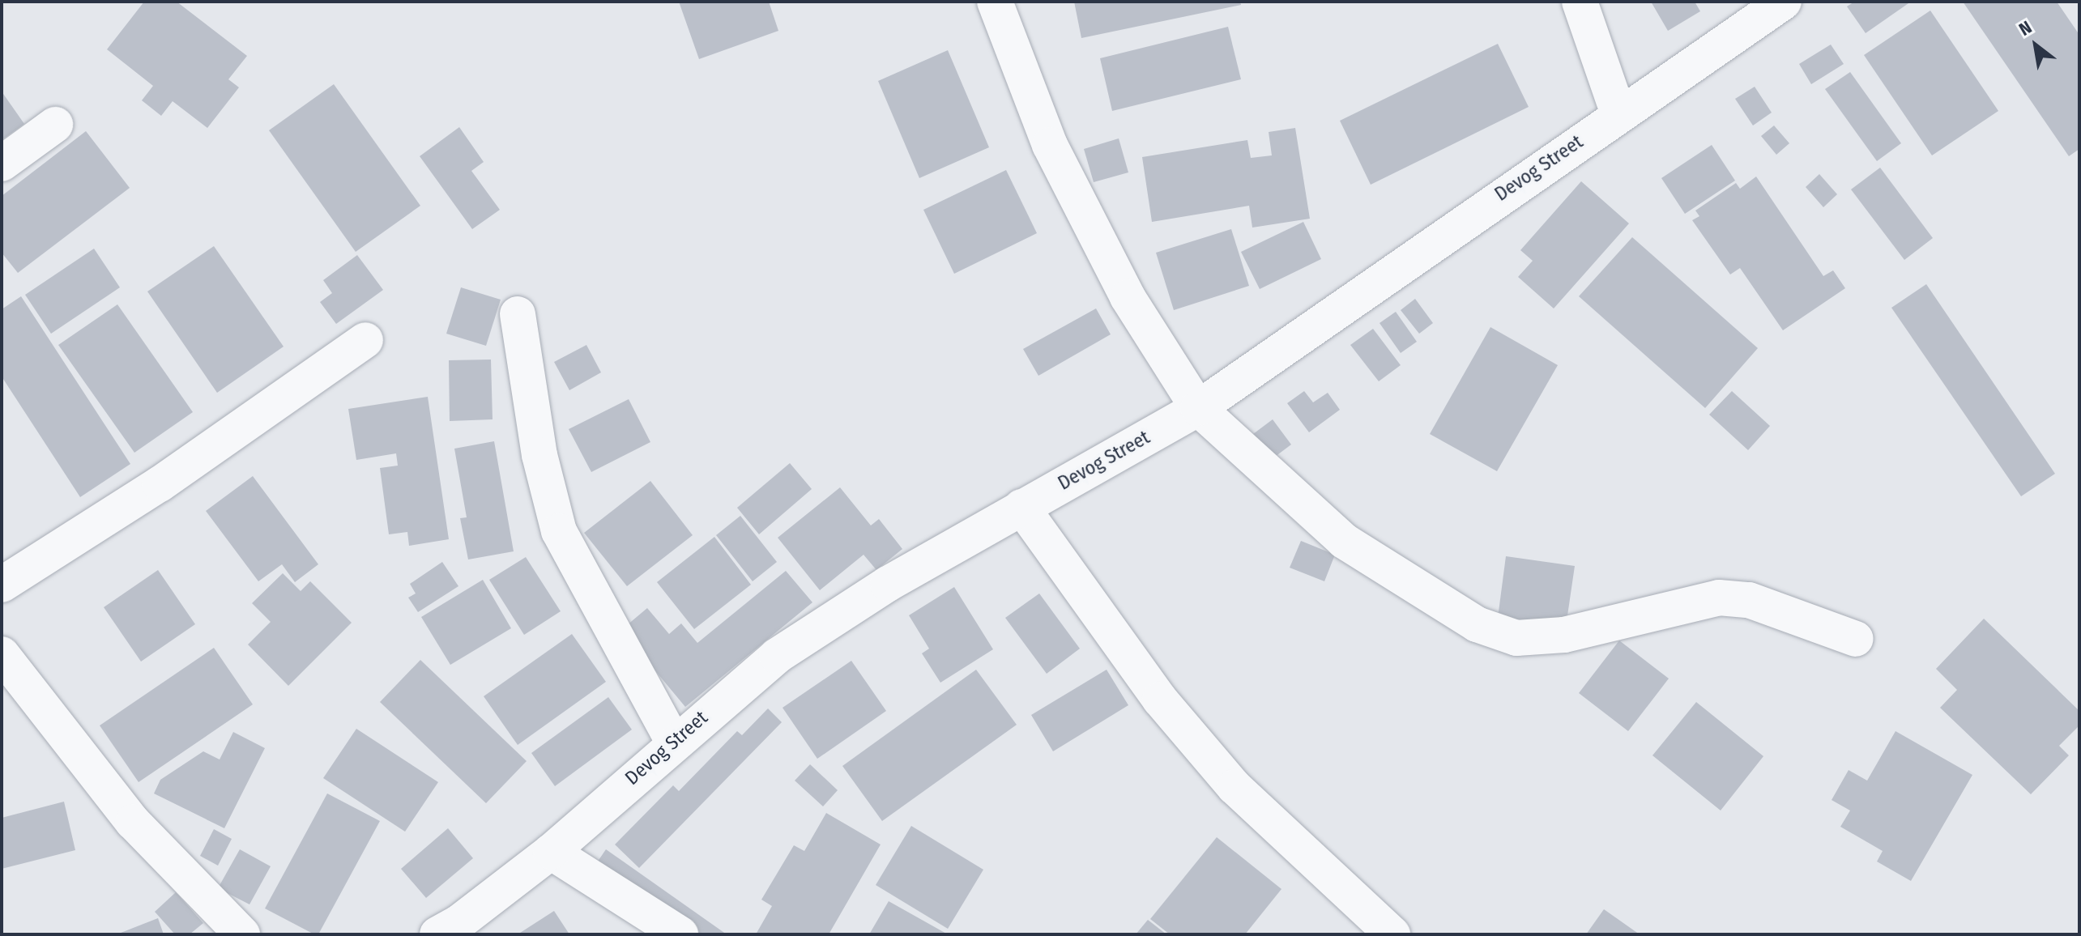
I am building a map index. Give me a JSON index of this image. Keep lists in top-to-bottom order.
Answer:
{
  "streets": {
    "street": ["Devog Street"]
  },
  "north": "top left"
}
